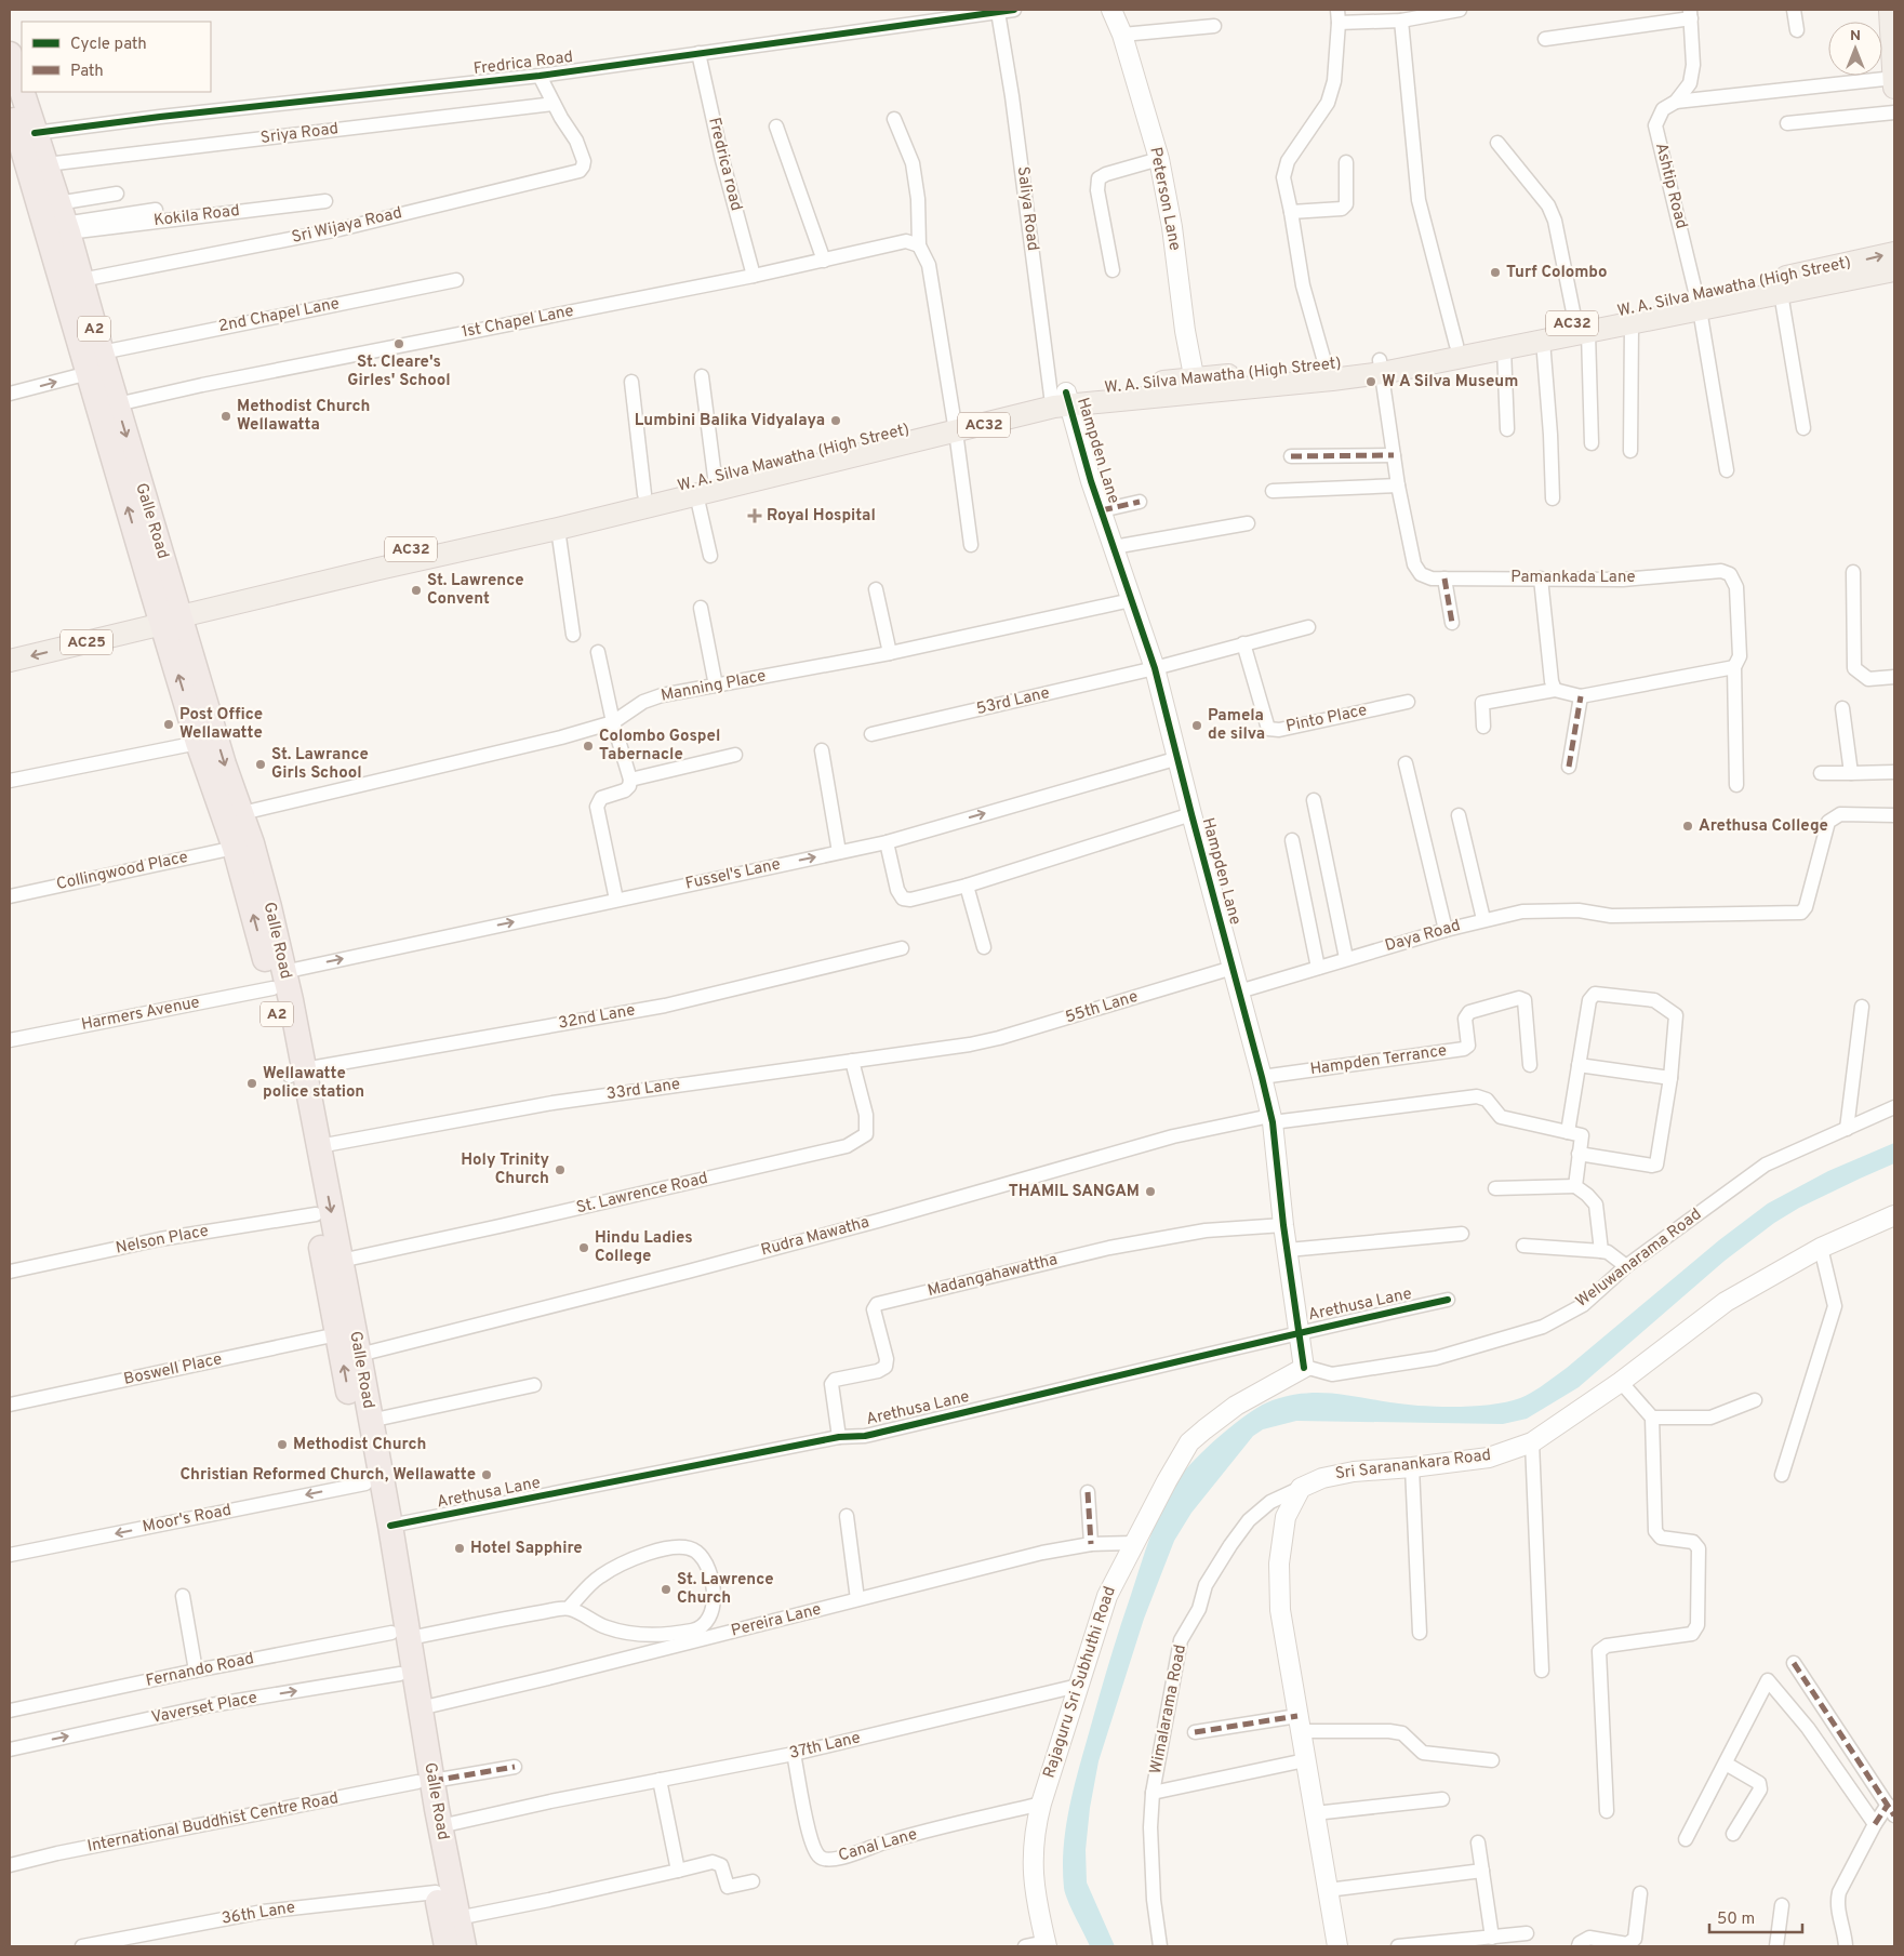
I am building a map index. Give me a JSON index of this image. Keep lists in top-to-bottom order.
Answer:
{
  "streets": {
    "highway": ["A2", "Galle Road"],
    "main road": ["W. A. Silva Mawatha (High Street)", "AC32", "AC25"],
    "street": [
      "Fredrica Road",
      "Sriya Road",
      "Fredrica road",
      "Ashtip Road",
      "Peterson Lane",
      "Saliya Road",
      "Kokila Road",
      "Sri Wijaya Road",
      "2nd Chapel Lane",
      "1st Chapel Lane",
      "Hampden Lane",
      "Pamankada Lane",
      "Manning Place",
      "53rd Lane",
      "Pinto Place",
      "Collingwood Place",
      "Fussel's Lane",
      "Daya Road",
      "55th Lane",
      "Harmers Avenue",
      "32nd Lane",
      "Hampden Terrance",
      "33rd Lane",
      "St. Lawrence Road",
      "Rudra Mawatha",
      "Nelson Place",
      "Weluwanarama Road",
      "Madangahawattha",
      "Arethusa Lane",
      "Boswell Place",
      "Sri Saranankara Road",
      "Moor's Road",
      "Pereira Lane",
      "Fernando Road",
      "Rajaguru Sri Subhuthi Road",
      "Vaverset Place",
      "Wimalarama Road",
      "37th Lane",
      "International Buddhist Centre Road",
      "Canal Lane",
      "36th Lane"
    ]
  },
  "crossings": [
    ["Fredrica Road", "Fredrica road"],
    ["Fredrica Road", "Saliya Road"],
    ["Fredrica Road", "Galle Road"],
    ["Sriya Road", "Sri Wijaya Road"],
    ["Sriya Road", "Galle Road"],
    ["Fredrica road", "1st Chapel Lane"],
    ["Ashtip Road", "W. A. Silva Mawatha (High Street)"],
    ["Peterson Lane", "W. A. Silva Mawatha (High Street)"],
    ["Saliya Road", "W. A. Silva Mawatha (High Street)"],
    ["Saliya Road", "Hampden Lane"],
    ["Kokila Road", "Galle Road"],
    ["Sri Wijaya Road", "Galle Road"],
    ["W. A. Silva Mawatha (High Street)", "Hampden Lane"],
    ["W. A. Silva Mawatha (High Street)", "Galle Road"],
    ["W. A. Silva Mawatha (High Street)", "Pamankada Lane"],
    ["W. A. Silva Mawatha (High Street)", "AC25"],
    ["2nd Chapel Lane", "Galle Road"],
    ["1st Chapel Lane", "Galle Road"],
    ["Hampden Lane", "Manning Place"],
    ["Hampden Lane", "53rd Lane"],
    ["Hampden Lane", "Fussel's Lane"],
    ["Hampden Lane", "Daya Road"],
    ["Hampden Lane", "55th Lane"],
    ["Hampden Lane", "Hampden Terrance"],
    ["Hampden Lane", "Rudra Mawatha"],
    ["Hampden Lane", "Weluwanarama Road"],
    ["Hampden Lane", "Madangahawattha"],
    ["Hampden Lane", "Arethusa Lane"],
    ["Hampden Lane", "Rajaguru Sri Subhuthi Road"],
    ["Galle Road", "AC25"],
    ["Galle Road", "Manning Place"],
    ["Galle Road", "Collingwood Place"],
    ["Galle Road", "Fussel's Lane"],
    ["Galle Road", "Harmers Avenue"],
    ["Galle Road", "32nd Lane"],
    ["Galle Road", "33rd Lane"],
    ["Galle Road", "St. Lawrence Road"],
    ["Galle Road", "Rudra Mawatha"],
    ["Galle Road", "Nelson Place"],
    ["Galle Road", "Arethusa Lane"],
    ["Galle Road", "Boswell Place"],
    ["Galle Road", "Moor's Road"],
    ["Galle Road", "Pereira Lane"],
    ["Galle Road", "Fernando Road"],
    ["Galle Road", "Vaverset Place"],
    ["Galle Road", "37th Lane"],
    ["Galle Road", "International Buddhist Centre Road"],
    ["Galle Road", "36th Lane"],
    ["Fussel's Lane", "Harmers Avenue"],
    ["55th Lane", "33rd Lane"],
    ["33rd Lane", "St. Lawrence Road"],
    ["Weluwanarama Road", "Rajaguru Sri Subhuthi Road"],
    ["Madangahawattha", "Arethusa Lane"],
    ["Sri Saranankara Road", "Wimalarama Road"],
    ["Pereira Lane", "Rajaguru Sri Subhuthi Road"],
    ["Rajaguru Sri Subhuthi Road", "37th Lane"],
    ["Rajaguru Sri Subhuthi Road", "Canal Lane"],
    ["37th Lane", "Canal Lane"]
  ],
  "one_way": ["Moor's Road", "Vaverset Place"],
  "places": {
    "other": [
      "Turf Colombo",
      "St. Cleare's Girles' School",
      "W A Silva Museum",
      "Methodist Church Wellawatta",
      "Lumbini Balika Vidyalaya",
      "St. Lawrence Convent",
      "Post Office Wellawatte",
      "Pamela de silva",
      "Colombo Gospel Tabernacle",
      "St. Lawrance Girls School",
      "Arethusa College",
      "Wellawatte police station",
      "Holy Trinity Church",
      "THAMIL SANGAM",
      "Hindu Ladies College",
      "Methodist Church",
      "Christian Reformed Church, Wellawatte",
      "Hotel Sapphire",
      "St. Lawrence Church"
    ],
    "health": ["Royal Hospital"]
  },
  "legend": ["Cycle path", "Path"],
  "scale_bar": "50 m",
  "north": "top"
}
